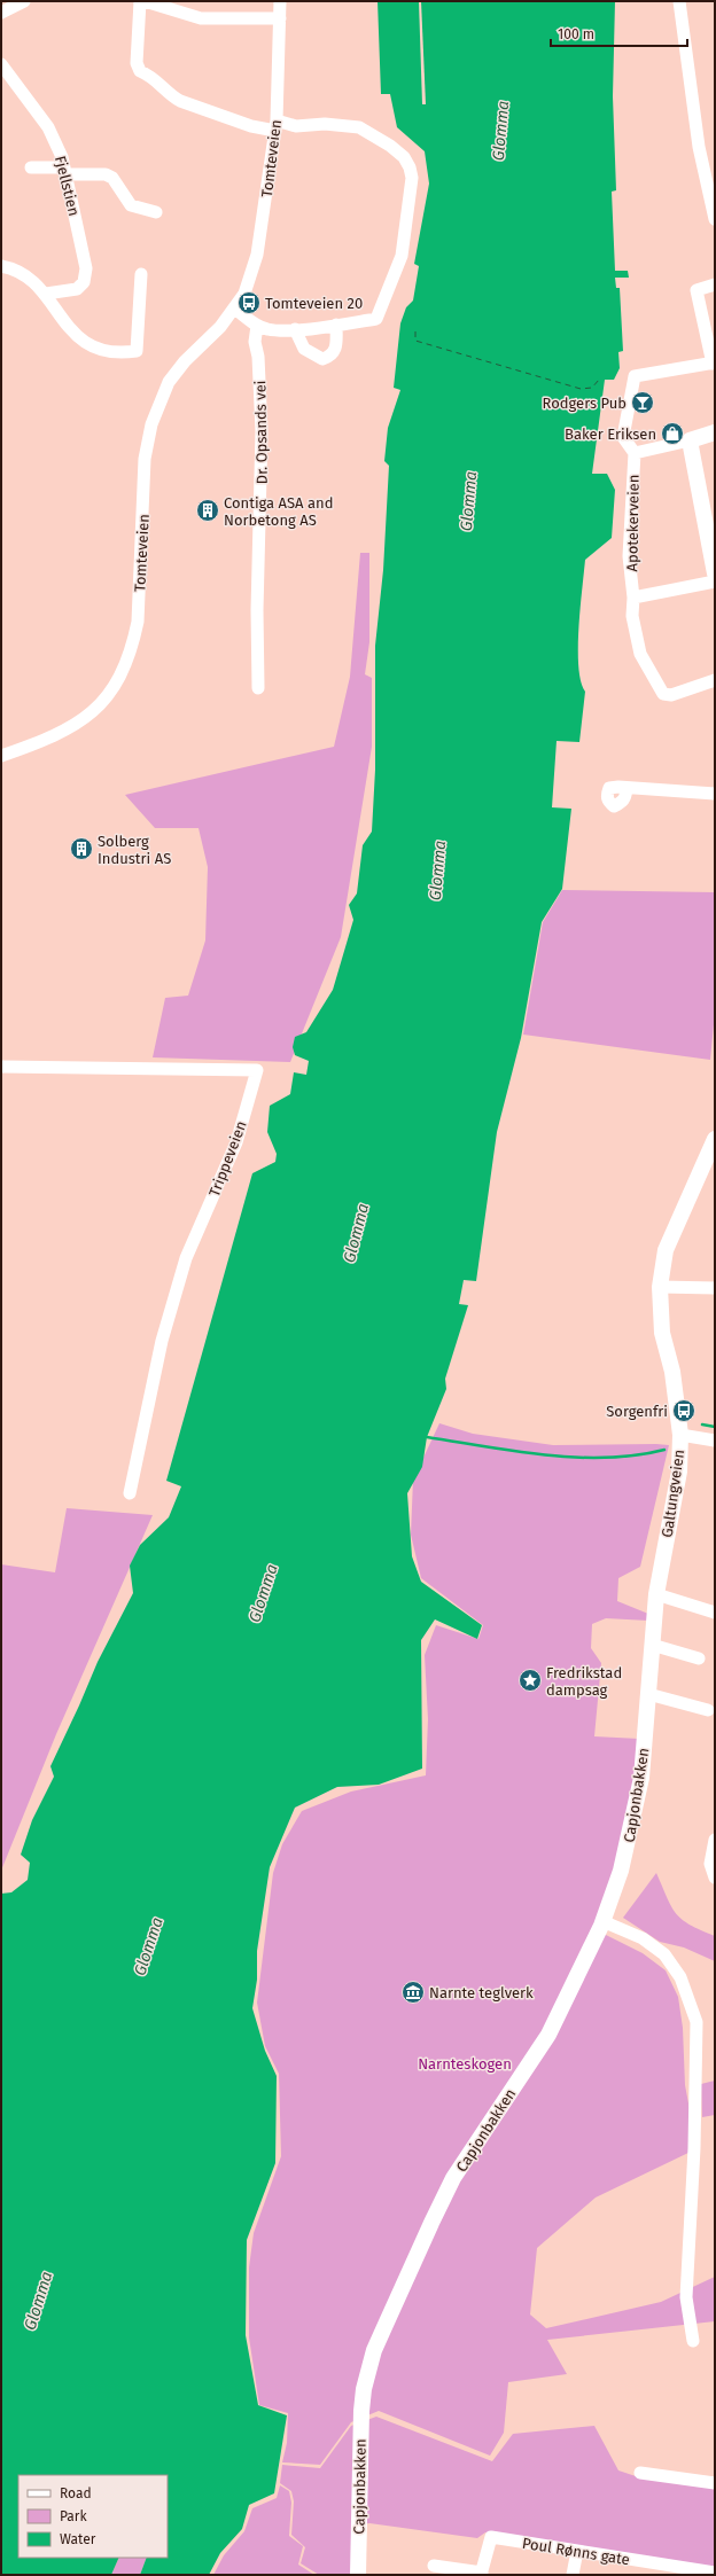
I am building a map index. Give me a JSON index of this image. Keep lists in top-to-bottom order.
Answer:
{
  "streets": {
    "main road": ["Galtungveien", "Capjonbakken"],
    "street": [
      "Tomteveien",
      "Fjellstien",
      "Dr. Opsands vei",
      "Apotekerveien",
      "Trippeveien",
      "Poul Rønns gate"
    ]
  },
  "crossings": [
    ["Galtungveien", "Capjonbakken"]
  ],
  "water": ["Glomma"],
  "parks": ["Narnteskogen"],
  "places": {
    "bus stop": ["Tomteveien 20", "Sorgenfri"],
    "bar": ["Rodgers Pub"],
    "shop": ["Baker Eriksen"],
    "building": ["Contiga ASA and Norbetong AS", "Solberg Industri AS"],
    "place": ["Fredrikstad dampsag"],
    "museum": ["Narnte teglverk"]
  },
  "legend": ["Road", "Park", "Water"],
  "scale_bar": "100 m"
}
